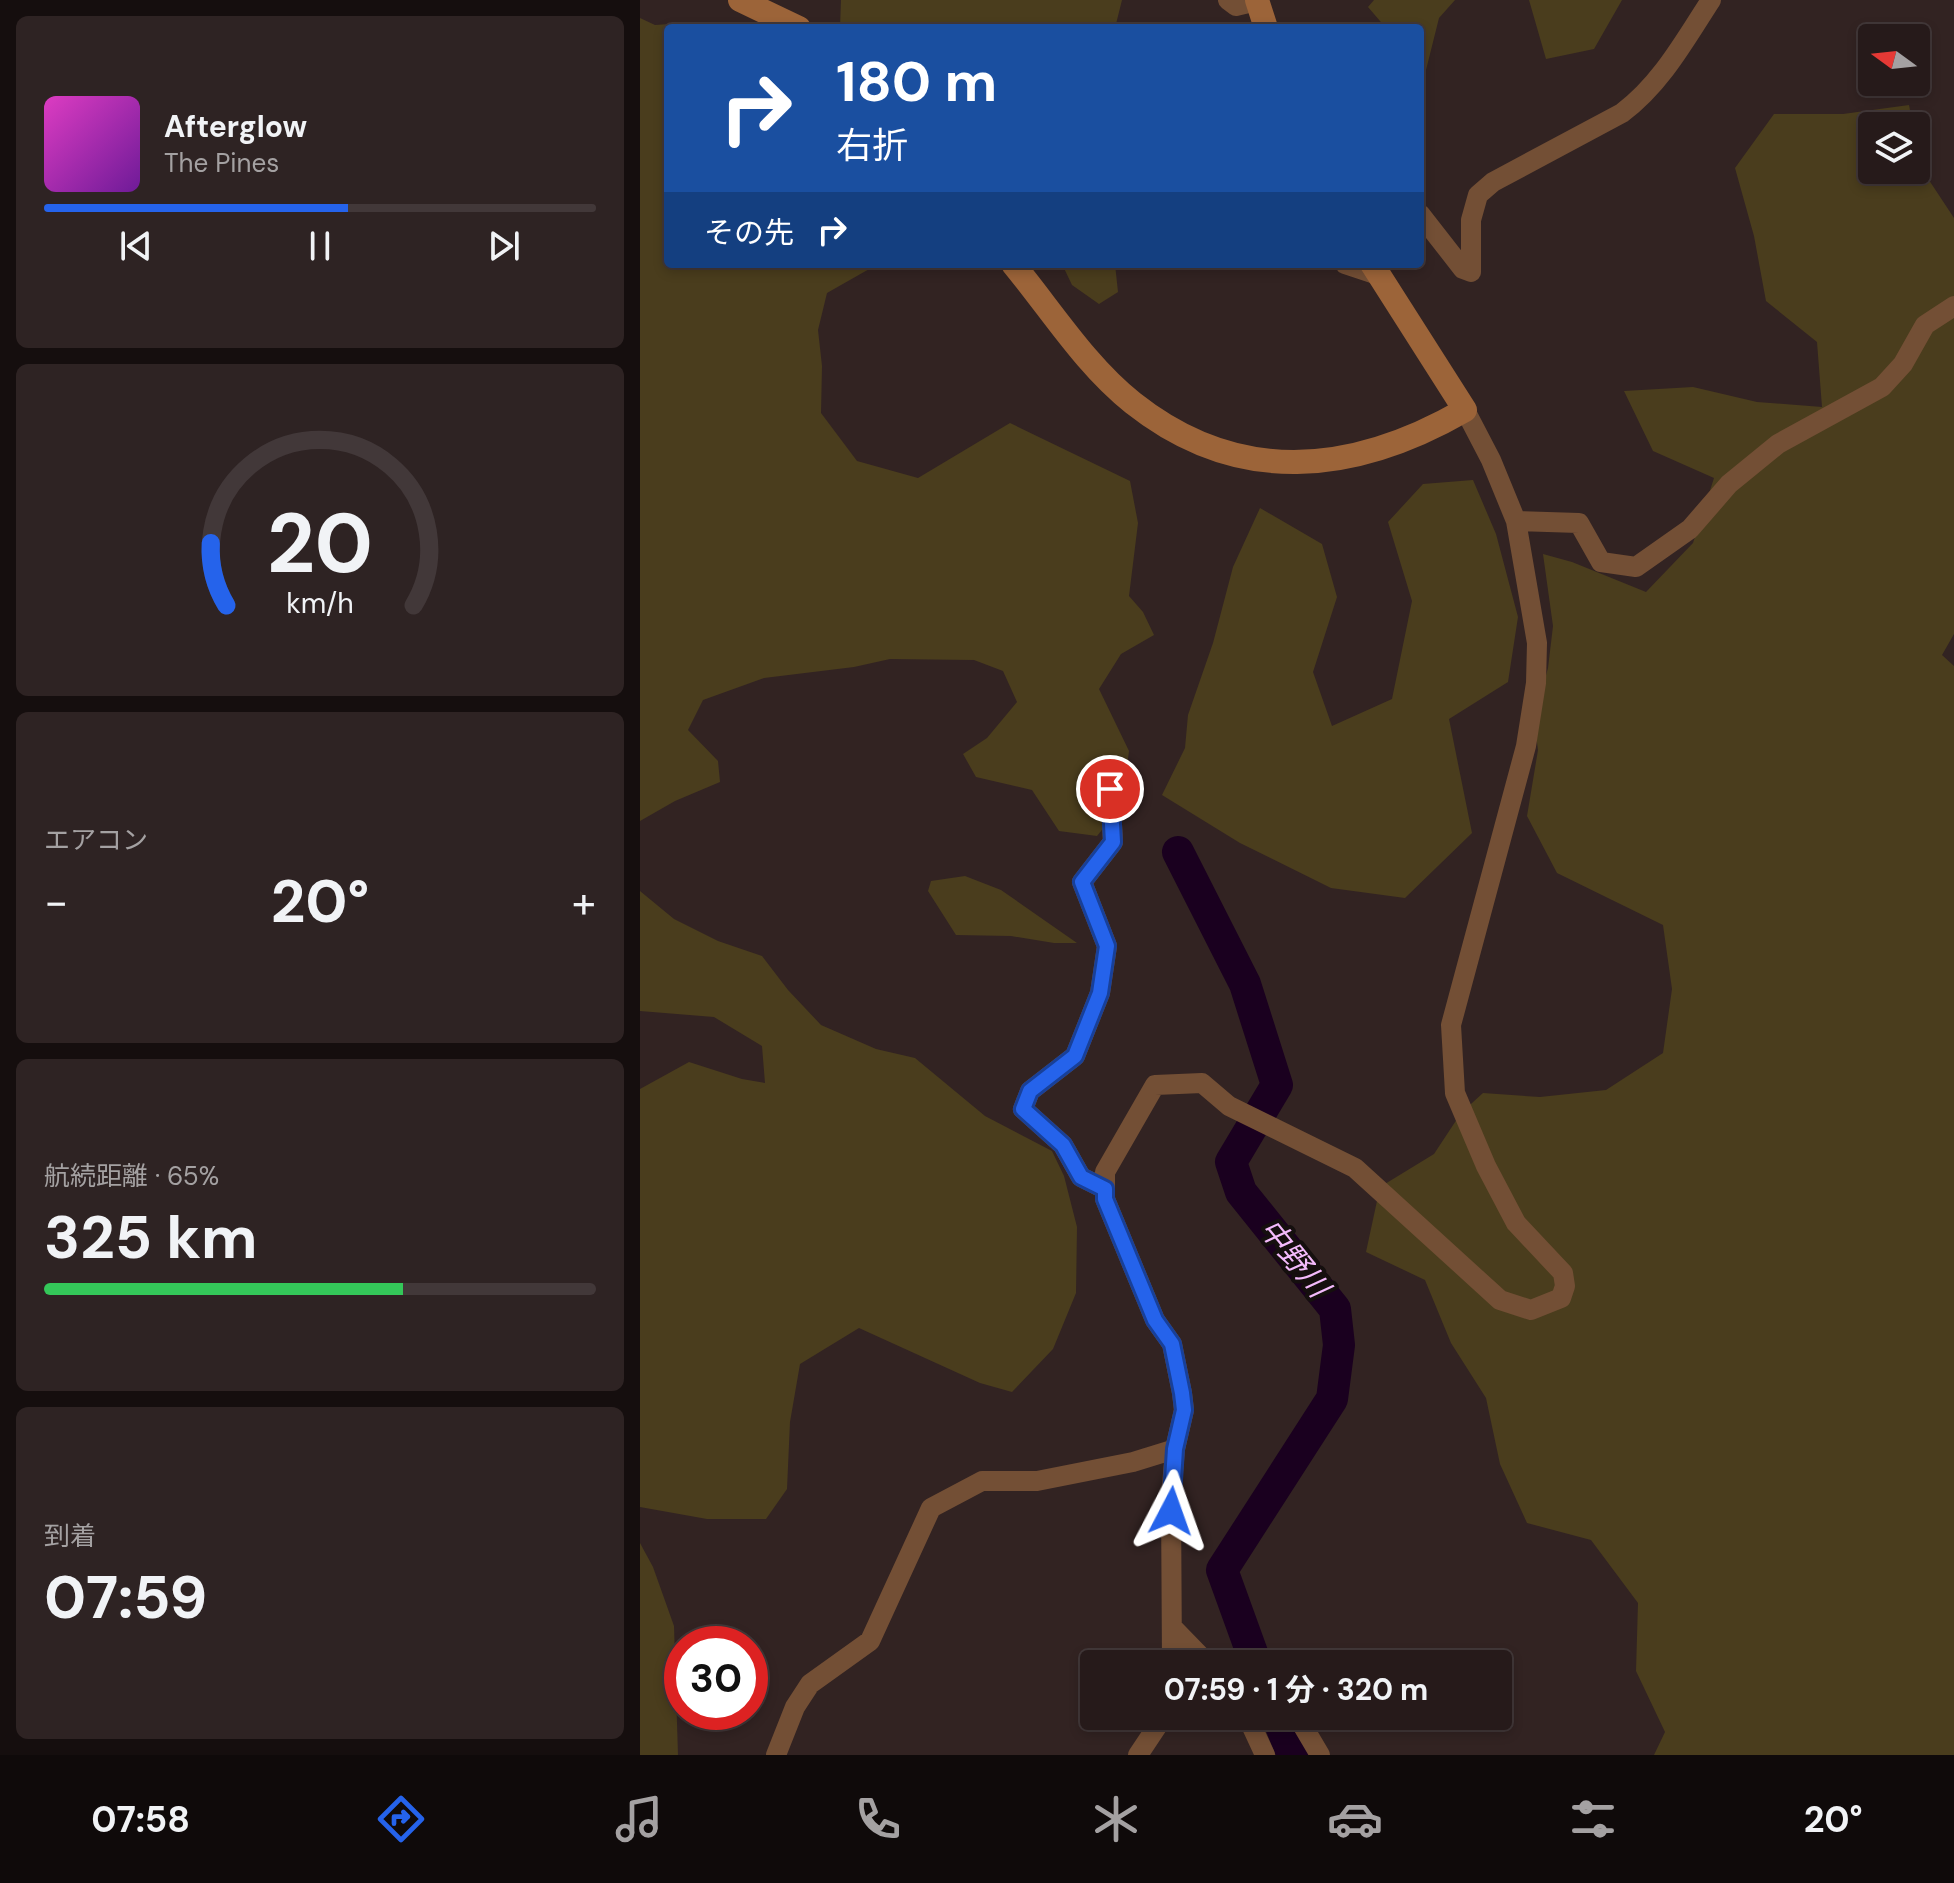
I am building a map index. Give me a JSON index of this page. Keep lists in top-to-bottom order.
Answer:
{
  "water": ["中野川"],
  "north": "left",
  "page": {
    "turn": ["180 m", "右折"],
    "song": ["Afterglow", "The Pines"],
    "then": "その先",
    "tile": [
      "エアコン",
      ["航続距離 · 65%", "325 km"],
      ["到着", "07:59"]
    ],
    "heat": ["−", "20°", "+"],
    "limit": "30",
    "trip": "07:59 · 1 分 · 320 m",
    "tabs": ["07:58", "20°"],
    "gauge": ["20", "km/h"]
  }
}
